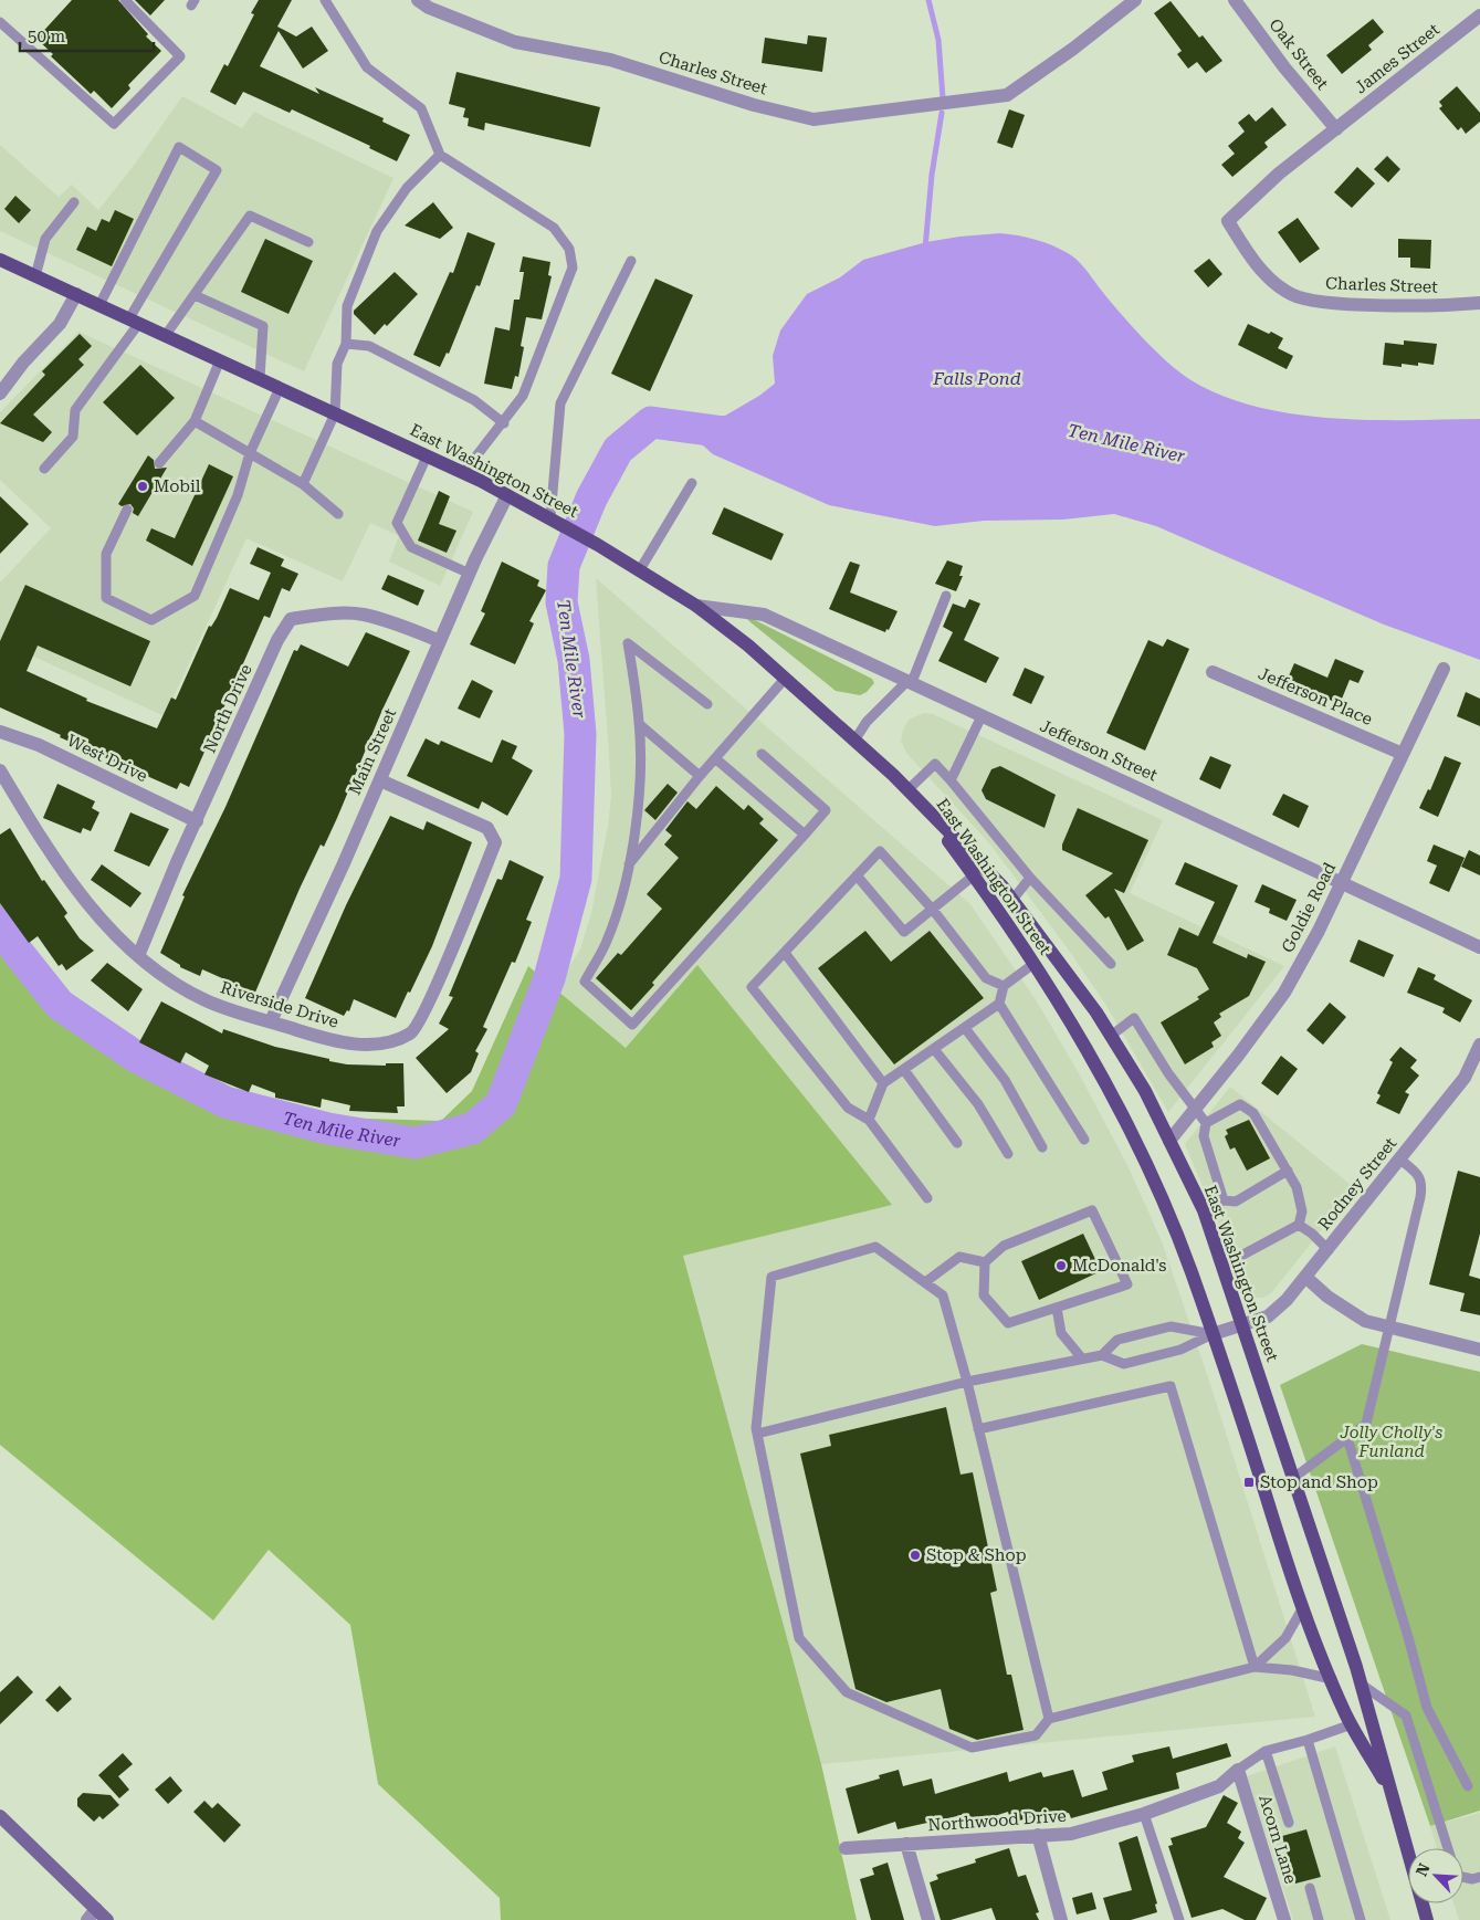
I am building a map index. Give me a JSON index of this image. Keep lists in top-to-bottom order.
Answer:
{
  "streets": {
    "main road": ["East Washington Street"],
    "street": [
      "Oak Street",
      "James Street",
      "Charles Street",
      "Jefferson Place",
      "North Drive",
      "Jefferson Street",
      "Main Street",
      "West Drive",
      "Goldie Road",
      "Riverside Drive",
      "Rodney Street",
      "Northwood Drive",
      "Acorn Lane"
    ]
  },
  "crossings": [
    ["Oak Street", "James Street"],
    ["Oak Street", "Charles Street"],
    ["James Street", "Charles Street"],
    ["East Washington Street", "Jefferson Street"],
    ["East Washington Street", "Main Street"],
    ["East Washington Street", "Goldie Road"],
    ["East Washington Street", "Rodney Street"],
    ["Jefferson Place", "Goldie Road"],
    ["North Drive", "Main Street"],
    ["North Drive", "West Drive"],
    ["North Drive", "Riverside Drive"],
    ["Jefferson Street", "Goldie Road"],
    ["Main Street", "Riverside Drive"],
    ["Northwood Drive", "Acorn Lane"]
  ],
  "water": ["Falls Pond", "Ten Mile River"],
  "parks": ["Jolly Cholly's Funland"],
  "places": {
    "other": ["Mobil", "McDonald's", "Stop & Shop"],
    "transit": ["Stop and Shop"]
  },
  "scale_bar": "50 m",
  "north": "top left"
}
